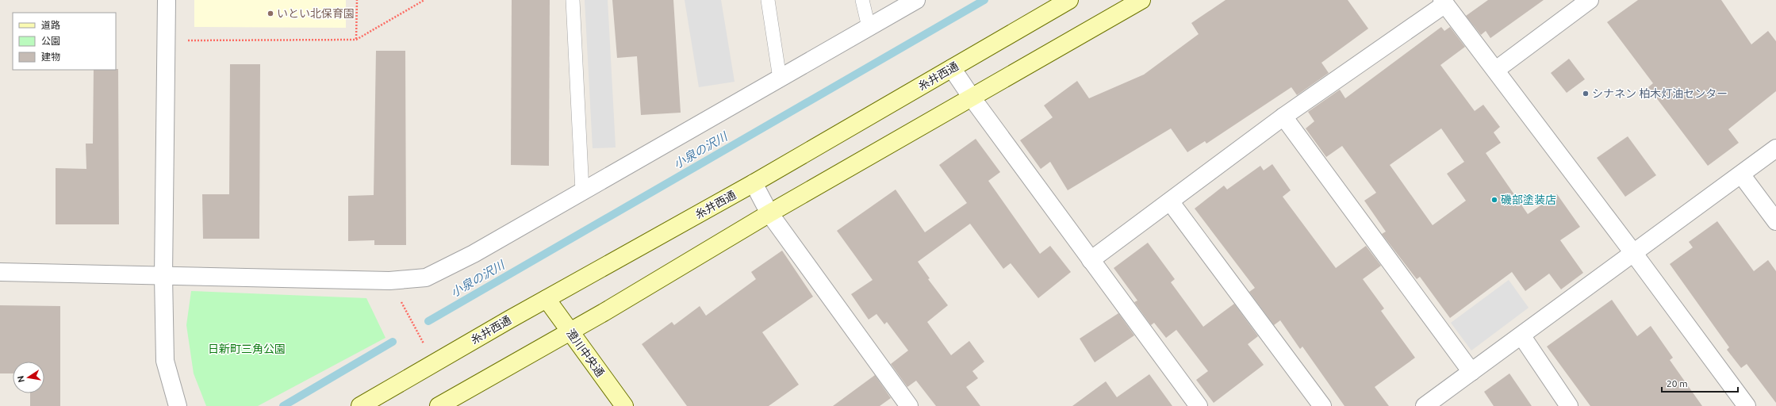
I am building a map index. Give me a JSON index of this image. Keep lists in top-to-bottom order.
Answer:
{
  "streets": {
    "street": ["糸井西通", "澄川中央通"]
  },
  "crossings": [
    ["糸井西通", "澄川中央通"]
  ],
  "water": ["小泉の沢川"],
  "parks": ["日新町三角公園"],
  "places": ["いとい北保育園", "シナネン 柏木灯油センター", "磯部塗装店"],
  "legend": ["道路", "公園", "建物"],
  "scale_bar": "20 m",
  "north": "left"
}
